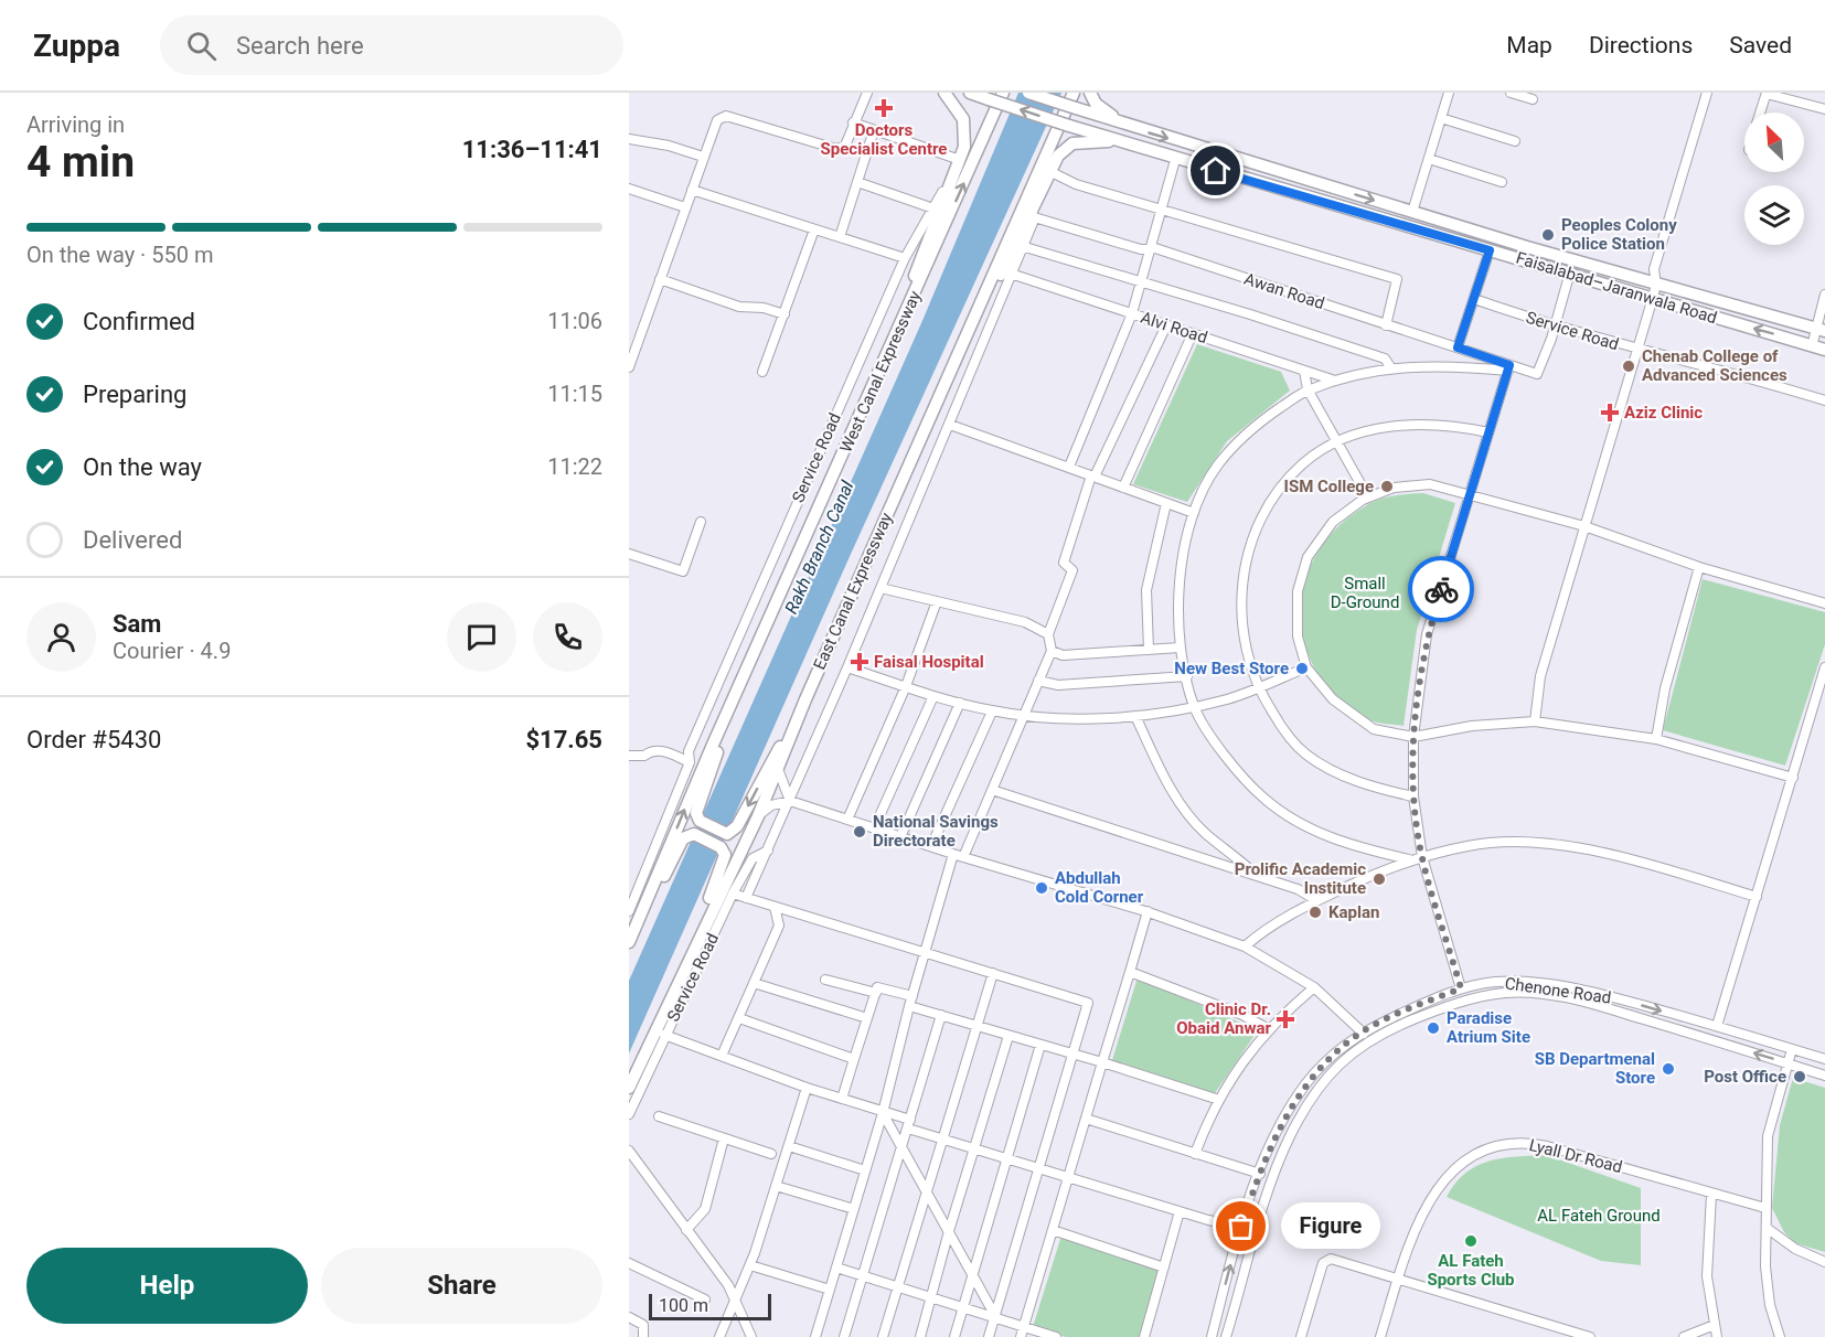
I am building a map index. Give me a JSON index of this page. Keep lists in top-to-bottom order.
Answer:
{
  "streets": {
    "main road": ["Faisalabad–Jaranwala Road", "West Canal Expressway", "East Canal Expressway"],
    "street": [
      "Awan Road",
      "Alvi Road",
      "Service Road",
      "Chenone Road",
      "Lyall Dr Road"
    ]
  },
  "crossings": [
    ["Awan Road", "Service Road"]
  ],
  "water": ["Rakh Branch Canal"],
  "parks": ["Small D-Ground", "AL Fateh Ground"],
  "places": {
    "health": [
      "Doctors Specialist Centre",
      "Aziz Clinic",
      "Faisal Hospital",
      "Clinic Dr. Obaid Anwar"
    ],
    "other": [
      "Peoples Colony Police Station",
      "Chenab College of Advanced Sciences",
      "ISM College",
      "New Best Store",
      "National Savings Directorate",
      "Prolific Academic Institute",
      "Abdullah Cold Corner",
      "Kaplan",
      "Paradise Atrium Site",
      "SB Departmenal Store",
      "Post Office",
      "Figure",
      "AL Fateh Sports Club"
    ]
  },
  "scale_bar": "100 m",
  "north": "top left",
  "page": {
    "header": "Zuppa",
    "search": "Search here",
    "nav": ["Map", "Directions", "Saved"],
    "heading": ["4 min", "Arriving in", "11:36–11:41"],
    "panel": [
      "Sam",
      "Courier · 4.9",
      "Order #5430",
      "$17.65"
    ],
    "bar": "On the way · 550 m",
    "list": [
      ["Confirmed", "11:06"],
      ["Preparing", "11:15"],
      ["On the way", "11:22"],
      "Delivered"
    ],
    "bubble": "Figure",
    "buttons": ["Help", "Share"],
    "scale": "100 m"
  }
}
